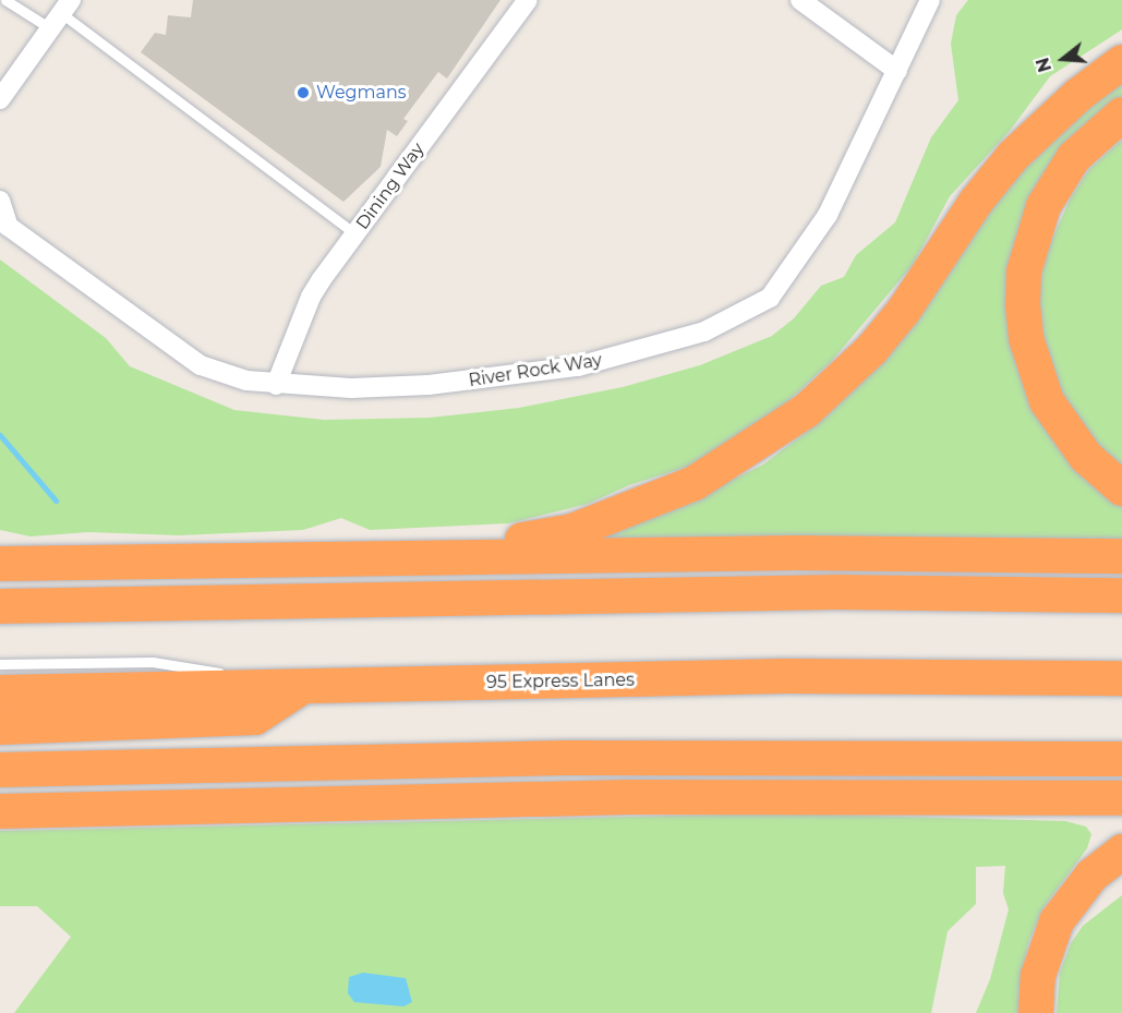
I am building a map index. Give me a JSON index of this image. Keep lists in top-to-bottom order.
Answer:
{
  "streets": {
    "highway": ["95 Express Lanes"],
    "street": ["Dining Way", "River Rock Way"]
  },
  "crossings": [
    ["Dining Way", "River Rock Way"]
  ],
  "places": ["Wegmans"],
  "north": "left"
}
